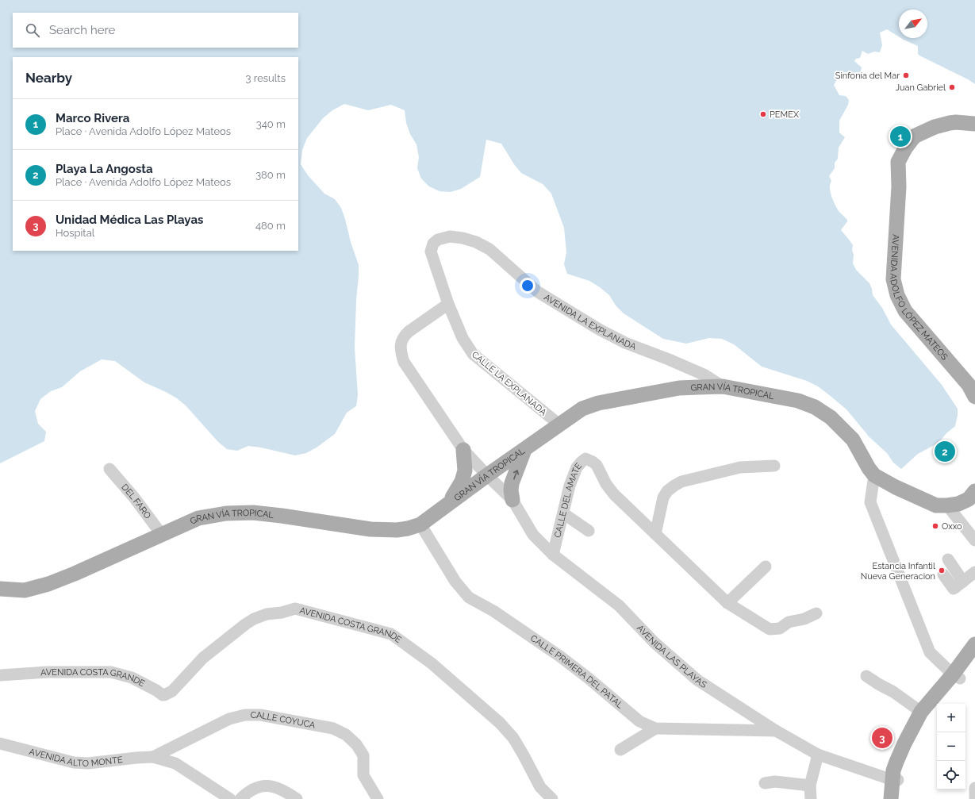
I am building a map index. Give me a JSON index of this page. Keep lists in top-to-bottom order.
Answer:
{
  "streets": {
    "main road": ["AVENIDA ADOLFO LÓPEZ MATEOS", "GRAN VÍA TROPICAL"],
    "street": [
      "AVENIDA LA EXPLANADA",
      "CALLE LA EXPLANADA",
      "DEL FARO",
      "CALLE DEL AMATE",
      "AVENIDA COSTA GRANDE",
      "AVENIDA LAS PLAYAS",
      "CALLE PRIMERA DEL PATAL",
      "CALLE COYUCA",
      "AVENIDA ALTO MONTE"
    ]
  },
  "crossings": [
    ["AVENIDA LA EXPLANADA", "CALLE LA EXPLANADA"],
    ["AVENIDA LA EXPLANADA", "GRAN VÍA TROPICAL"],
    ["CALLE LA EXPLANADA", "GRAN VÍA TROPICAL"],
    ["GRAN VÍA TROPICAL", "DEL FARO"],
    ["GRAN VÍA TROPICAL", "AVENIDA LAS PLAYAS"],
    ["GRAN VÍA TROPICAL", "CALLE PRIMERA DEL PATAL"],
    ["CALLE DEL AMATE", "AVENIDA LAS PLAYAS"],
    ["AVENIDA LAS PLAYAS", "CALLE PRIMERA DEL PATAL"],
    ["CALLE COYUCA", "AVENIDA ALTO MONTE"]
  ],
  "places": [
    "Sinfonía del Mar",
    "Juan Gabriel",
    "PEMEX",
    "Oxxo",
    "Estancia Infantil Nueva Generacion"
  ],
  "north": "top right",
  "page": {
    "search": "Search here",
    "heading": ["Nearby", "3 results"],
    "list": [
      {
        "mark": "1",
        "name": "Marco Rivera",
        "note": "Place · Avenida Adolfo López Mateos",
        "value": "340 m"
      },
      {
        "mark": "2",
        "name": "Playa La Angosta",
        "note": "Place · Avenida Adolfo López Mateos",
        "value": "380 m"
      },
      {
        "mark": "3",
        "name": "Unidad Médica Las Playas",
        "note": "Hospital",
        "value": "480 m"
      }
    ],
    "pins": ["1", "2", "3"],
    "map_buttons": ["+", "−"]
  }
}
